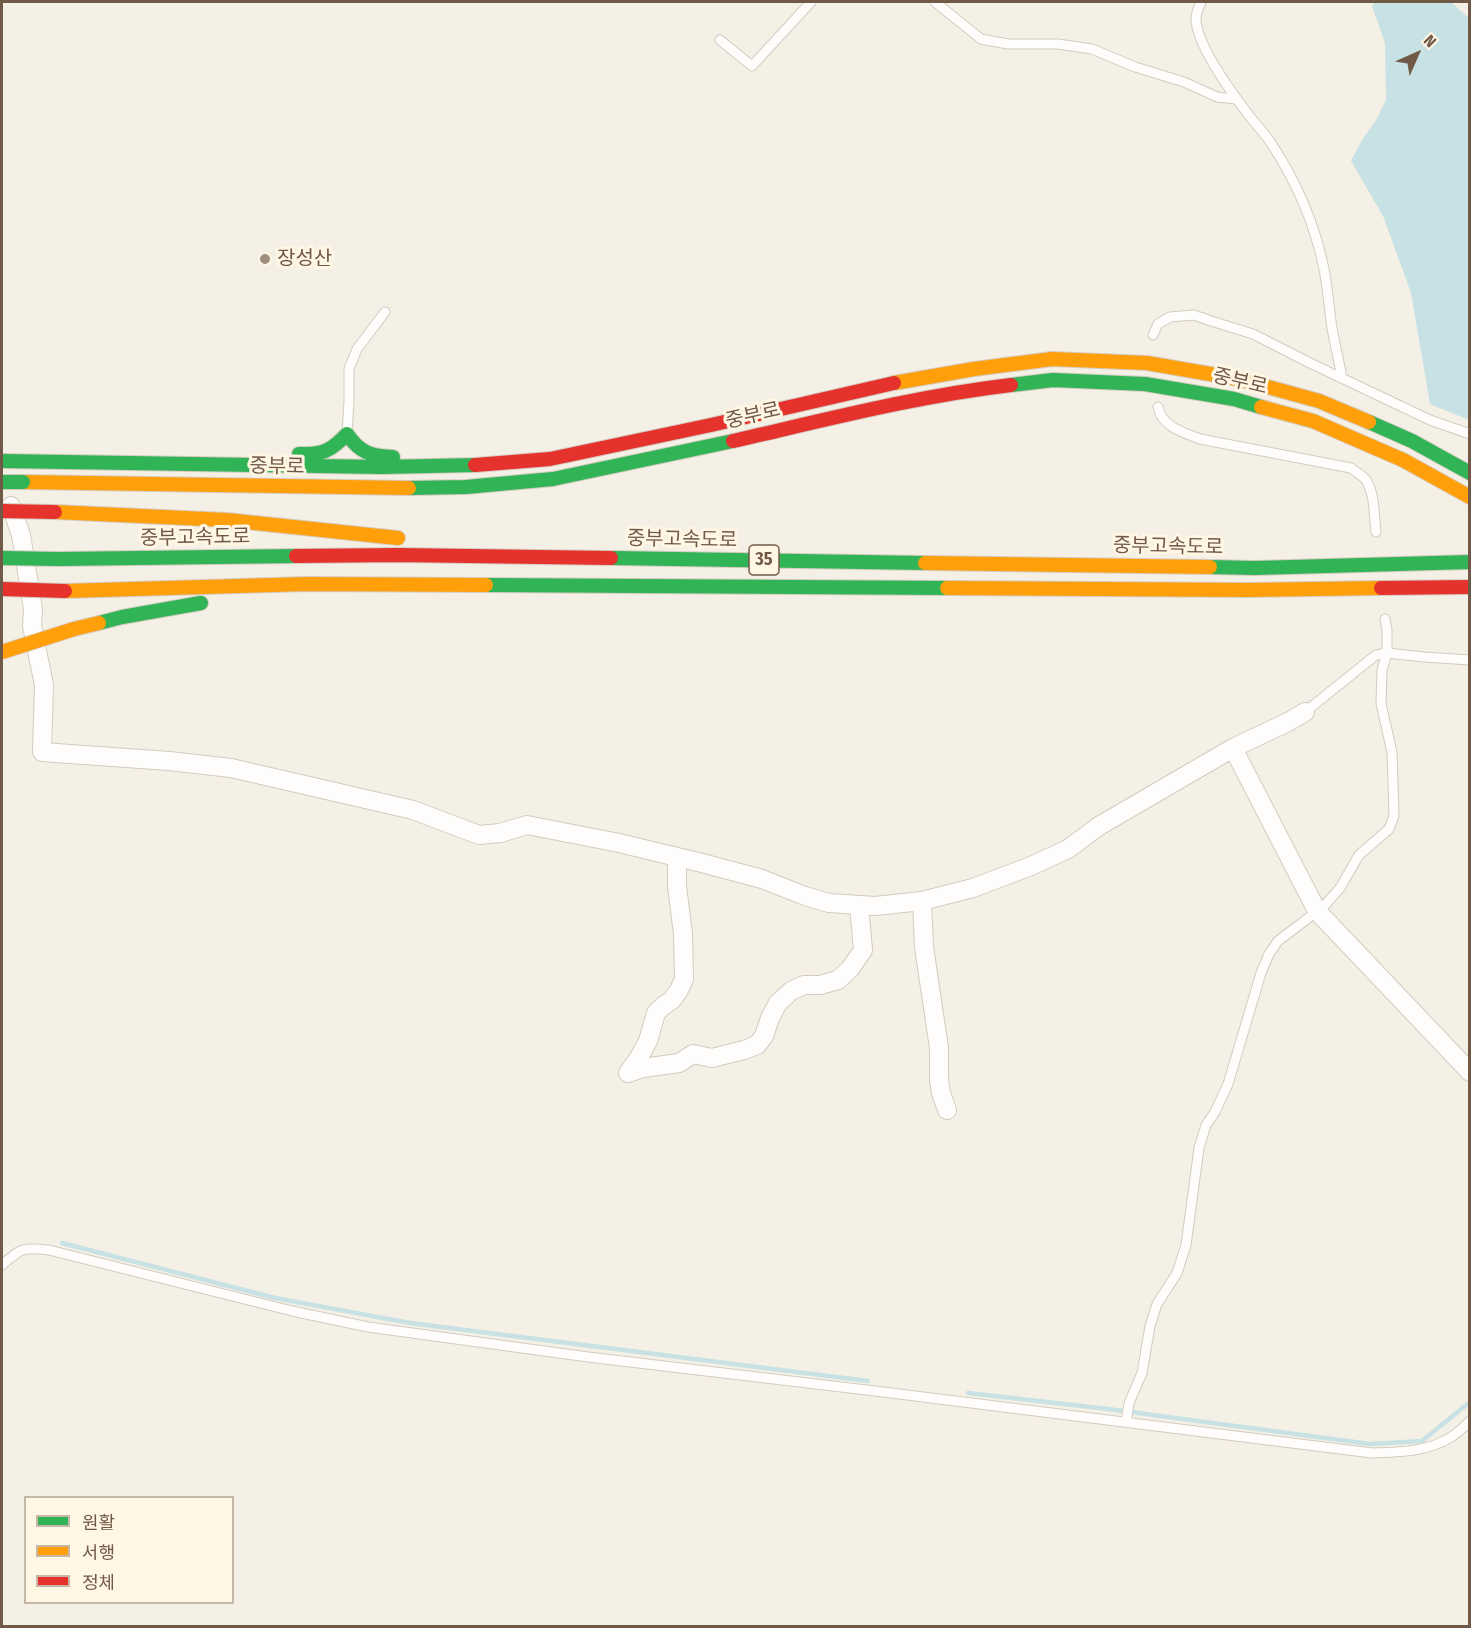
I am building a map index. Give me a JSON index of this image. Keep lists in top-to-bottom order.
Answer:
{
  "streets": {
    "main road": ["중부로", "중부고속도로", "35"]
  },
  "places": ["장성산"],
  "legend": ["원활", "서행", "정체"],
  "north": "top right"
}
